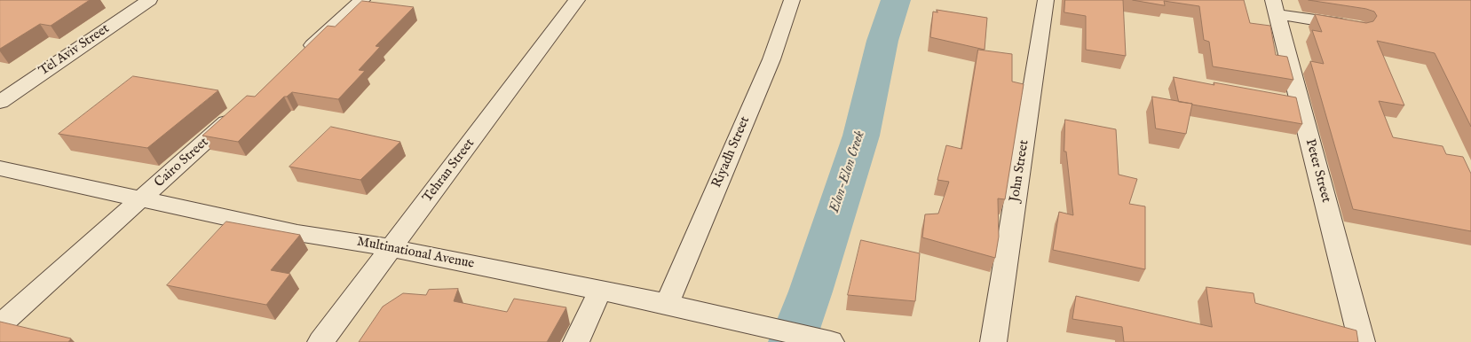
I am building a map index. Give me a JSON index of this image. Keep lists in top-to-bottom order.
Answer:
{
  "streets": {
    "street": [
      "Tel Aviv Street",
      "Riyadh Street",
      "Cairo Street",
      "Tehran Street",
      "John Street",
      "Peter Street",
      "Multinational Avenue"
    ]
  },
  "crossings": [
    ["Riyadh Street", "Multinational Avenue"],
    ["Cairo Street", "Multinational Avenue"],
    ["Tehran Street", "Multinational Avenue"]
  ],
  "water": ["Elon-Elon Creek"]
}
